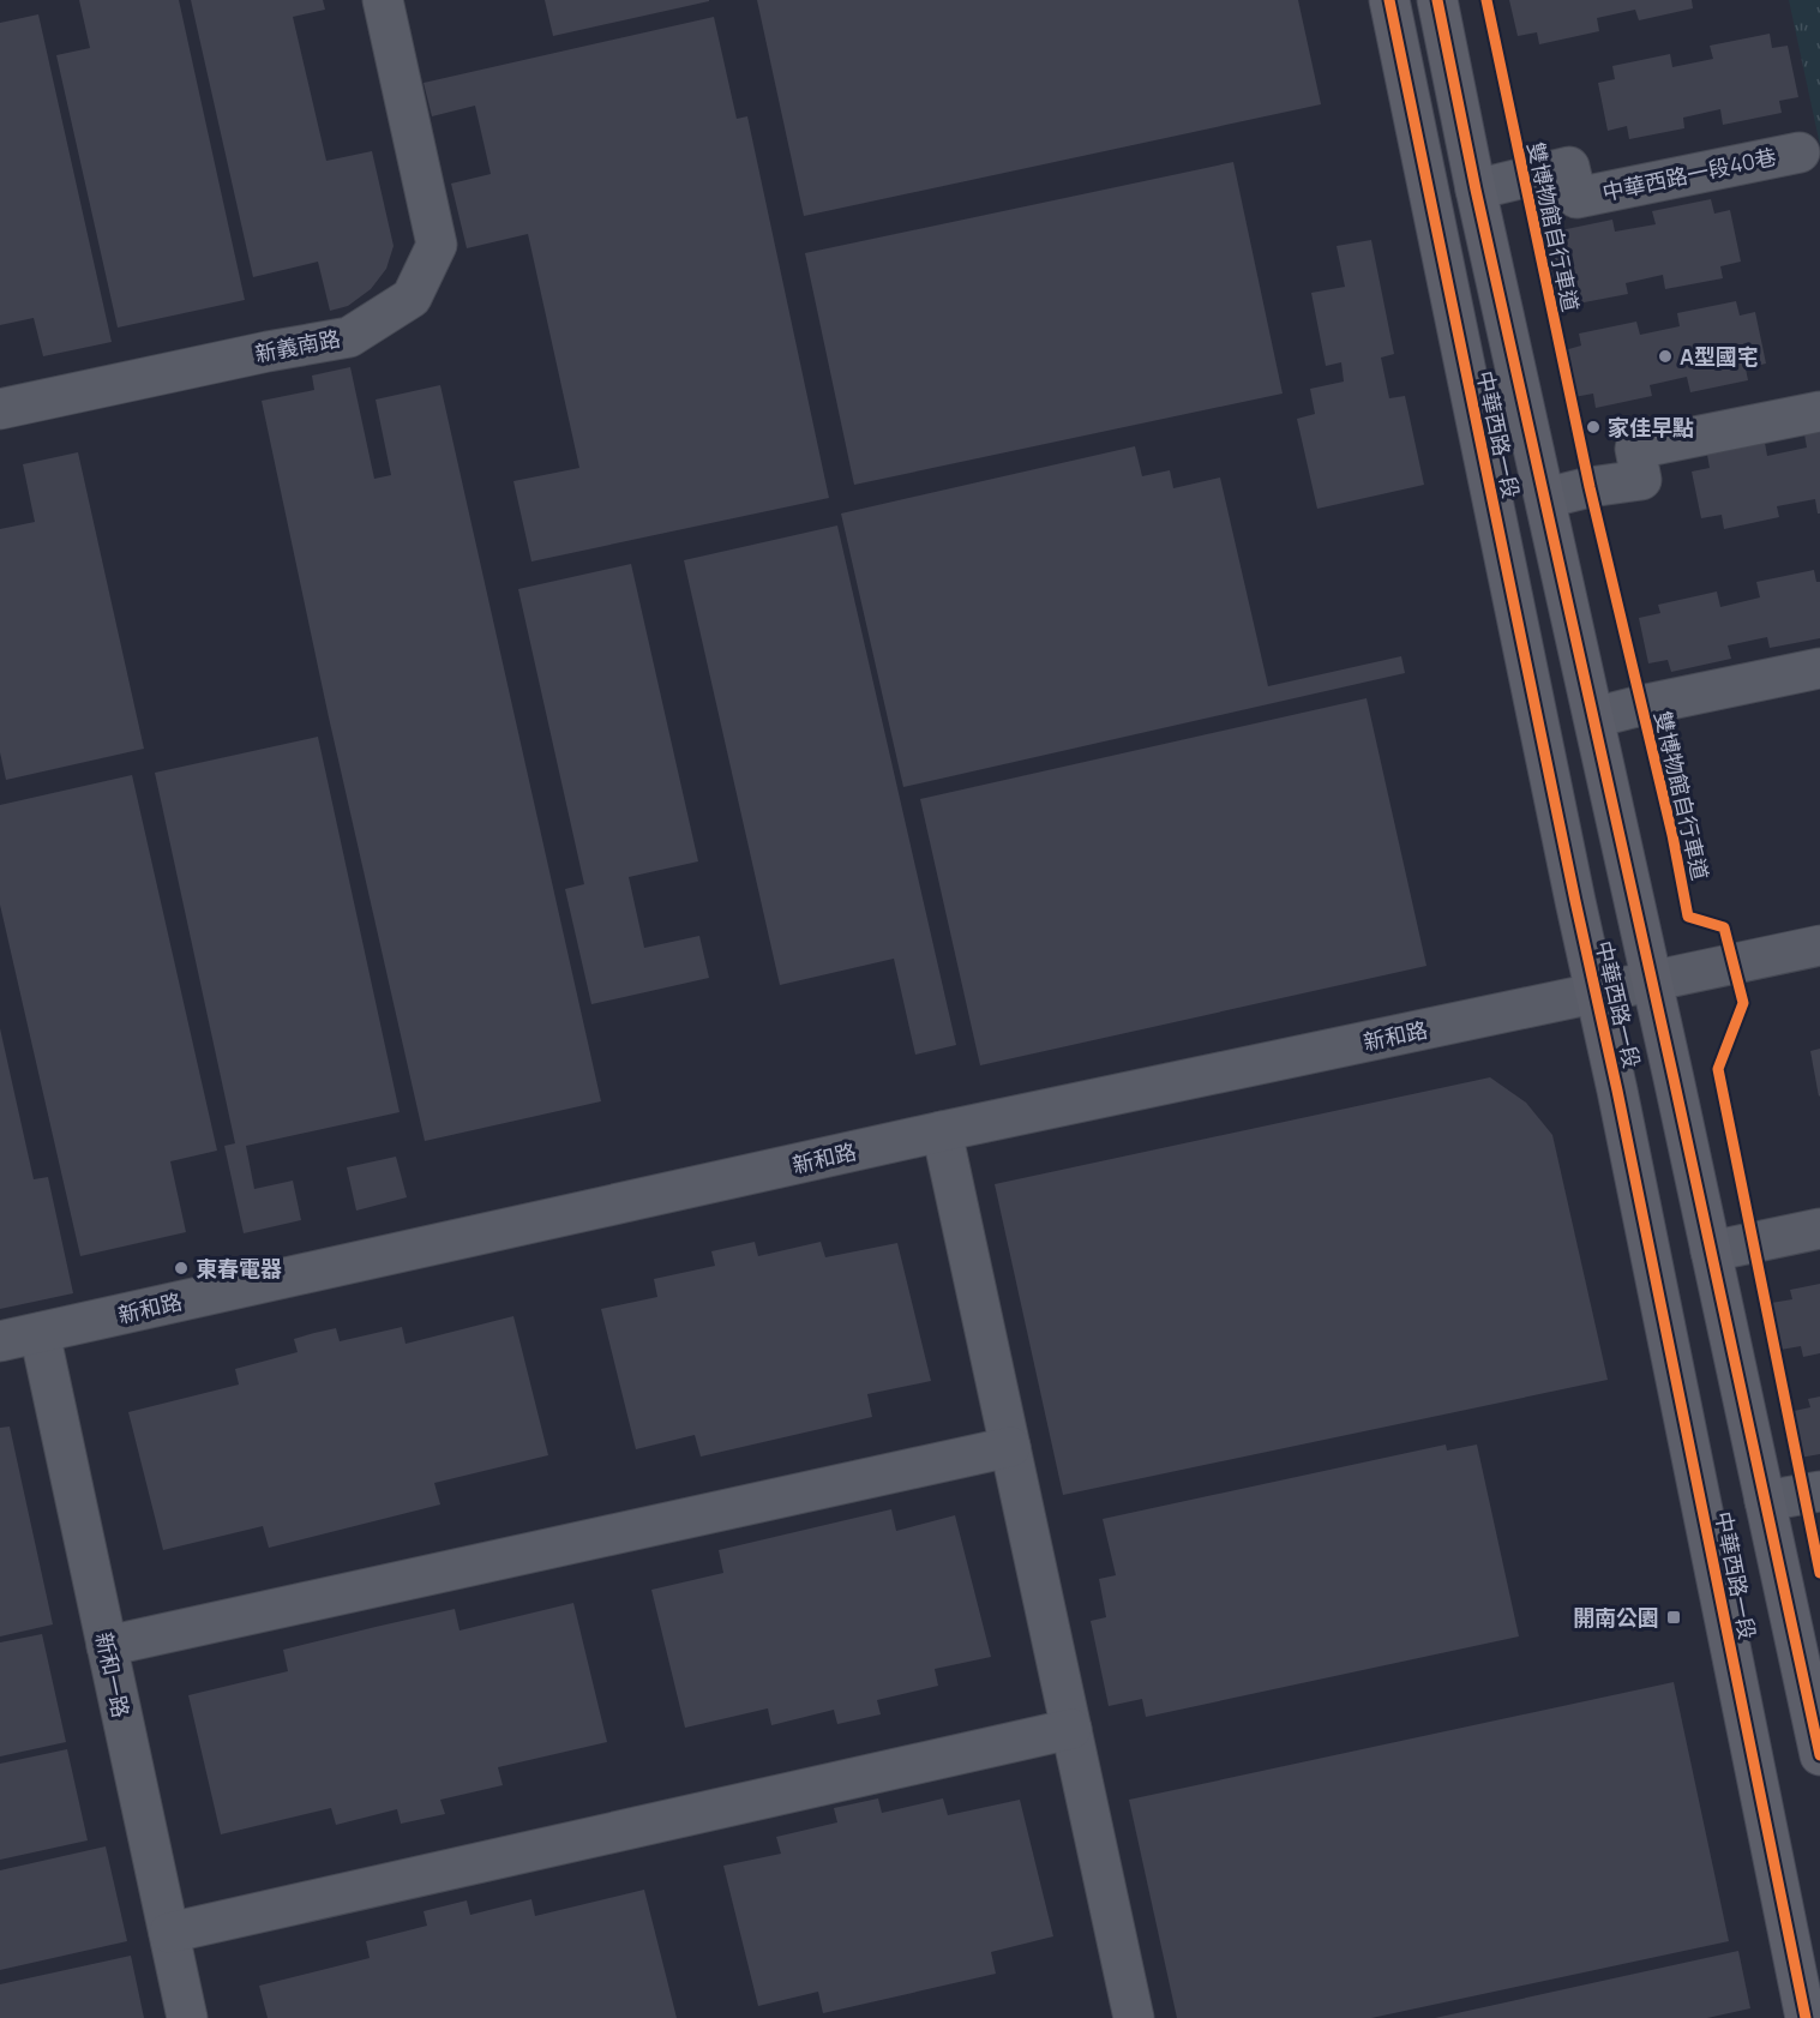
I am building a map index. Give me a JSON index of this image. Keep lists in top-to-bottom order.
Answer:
{
  "streets": {
    "main road": ["中華西路一段"],
    "street": [
      "中華西路一段40巷",
      "新義南路",
      "新和路",
      "新和一路"
    ],
    "cycle path": ["雙博物館自行車道"]
  },
  "crossings": [
    ["中華西路一段40巷", "中華西路一段"],
    ["中華西路一段", "新和路"],
    ["新和路", "新和一路"]
  ],
  "places": {
    "other": ["A型國宅", "家佳早點", "東春電器"],
    "transit": ["開南公園"]
  }
}
